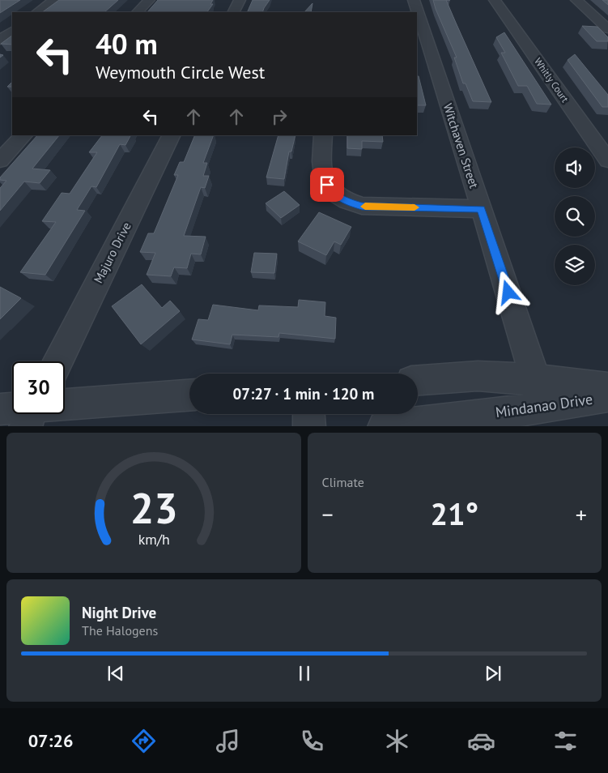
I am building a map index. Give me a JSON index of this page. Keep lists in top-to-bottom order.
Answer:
{
  "streets": {
    "street": [
      "Whitly Court",
      "Witchaven Street",
      "Majuro Drive",
      "Mindanao Drive"
    ]
  },
  "crossings": [
    ["Witchaven Street", "Mindanao Drive"]
  ],
  "page": {
    "turn": ["40 m", "Weymouth Circle West"],
    "limit": "30",
    "trip": "07:27 · 1 min · 120 m",
    "tile": "Climate",
    "heat": ["−", "21°", "+"],
    "song": ["Night Drive", "The Halogens"],
    "tabs": "07:26",
    "gauge": ["23", "km/h"]
  }
}
